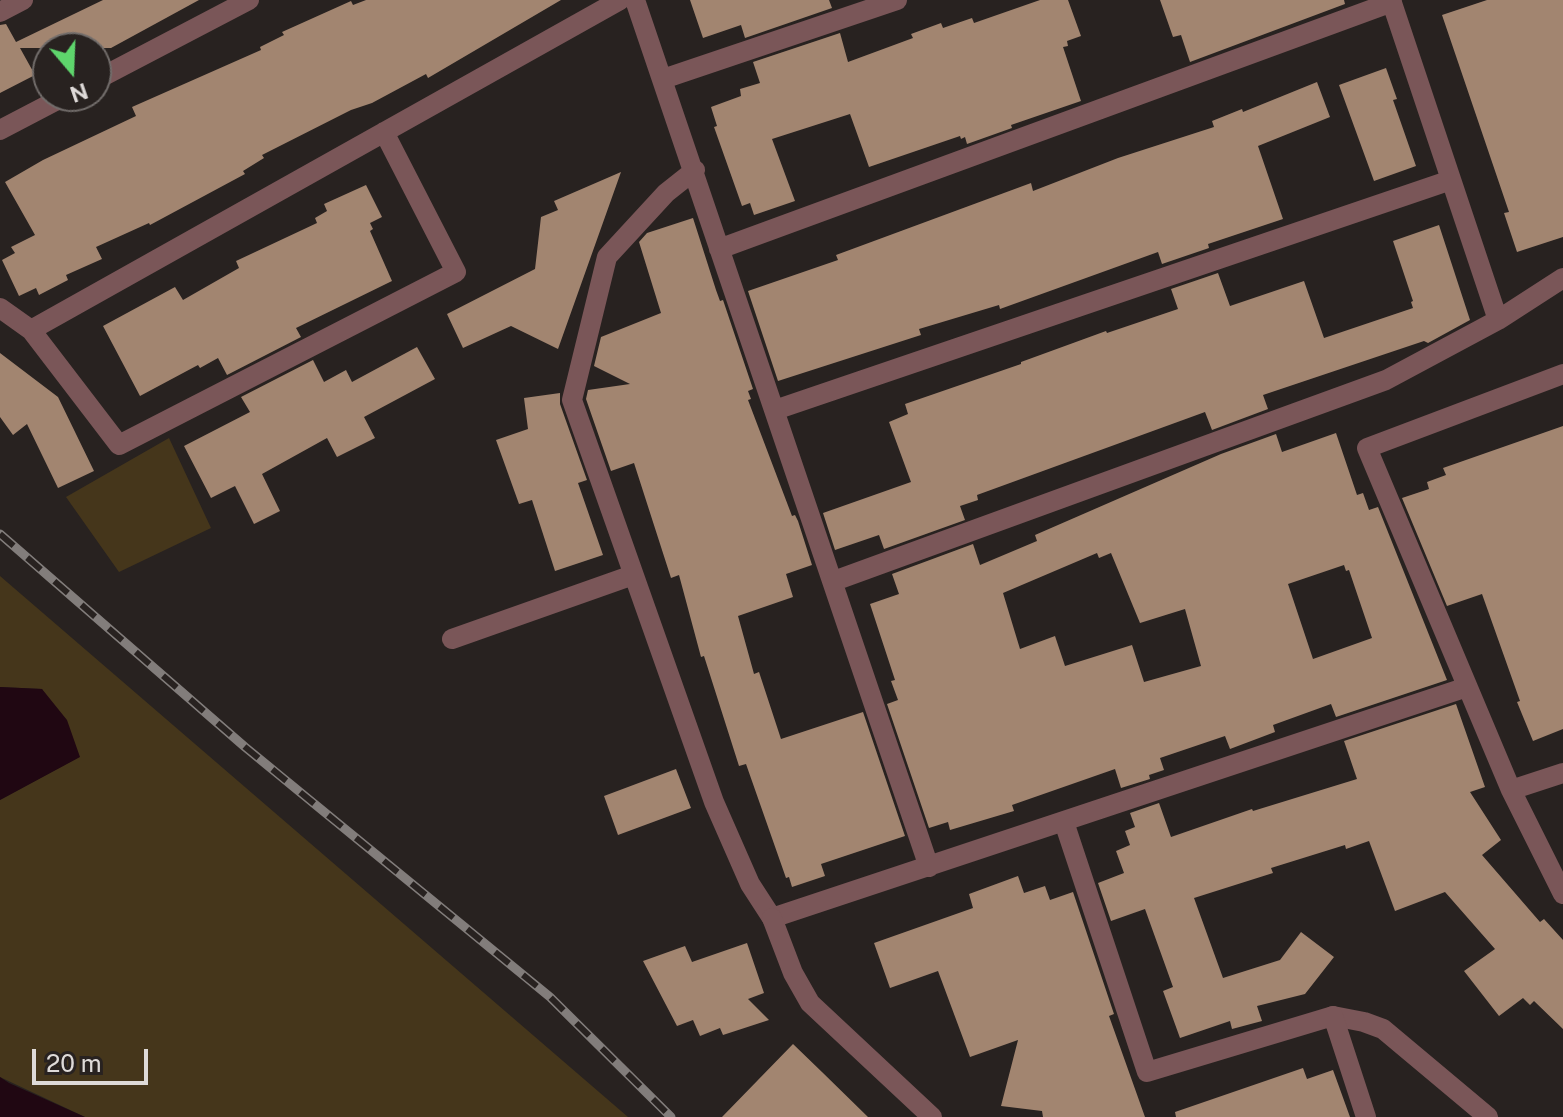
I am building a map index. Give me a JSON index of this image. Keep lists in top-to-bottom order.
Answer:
{
  "scale_bar": "20 m",
  "north": "bottom"
}
